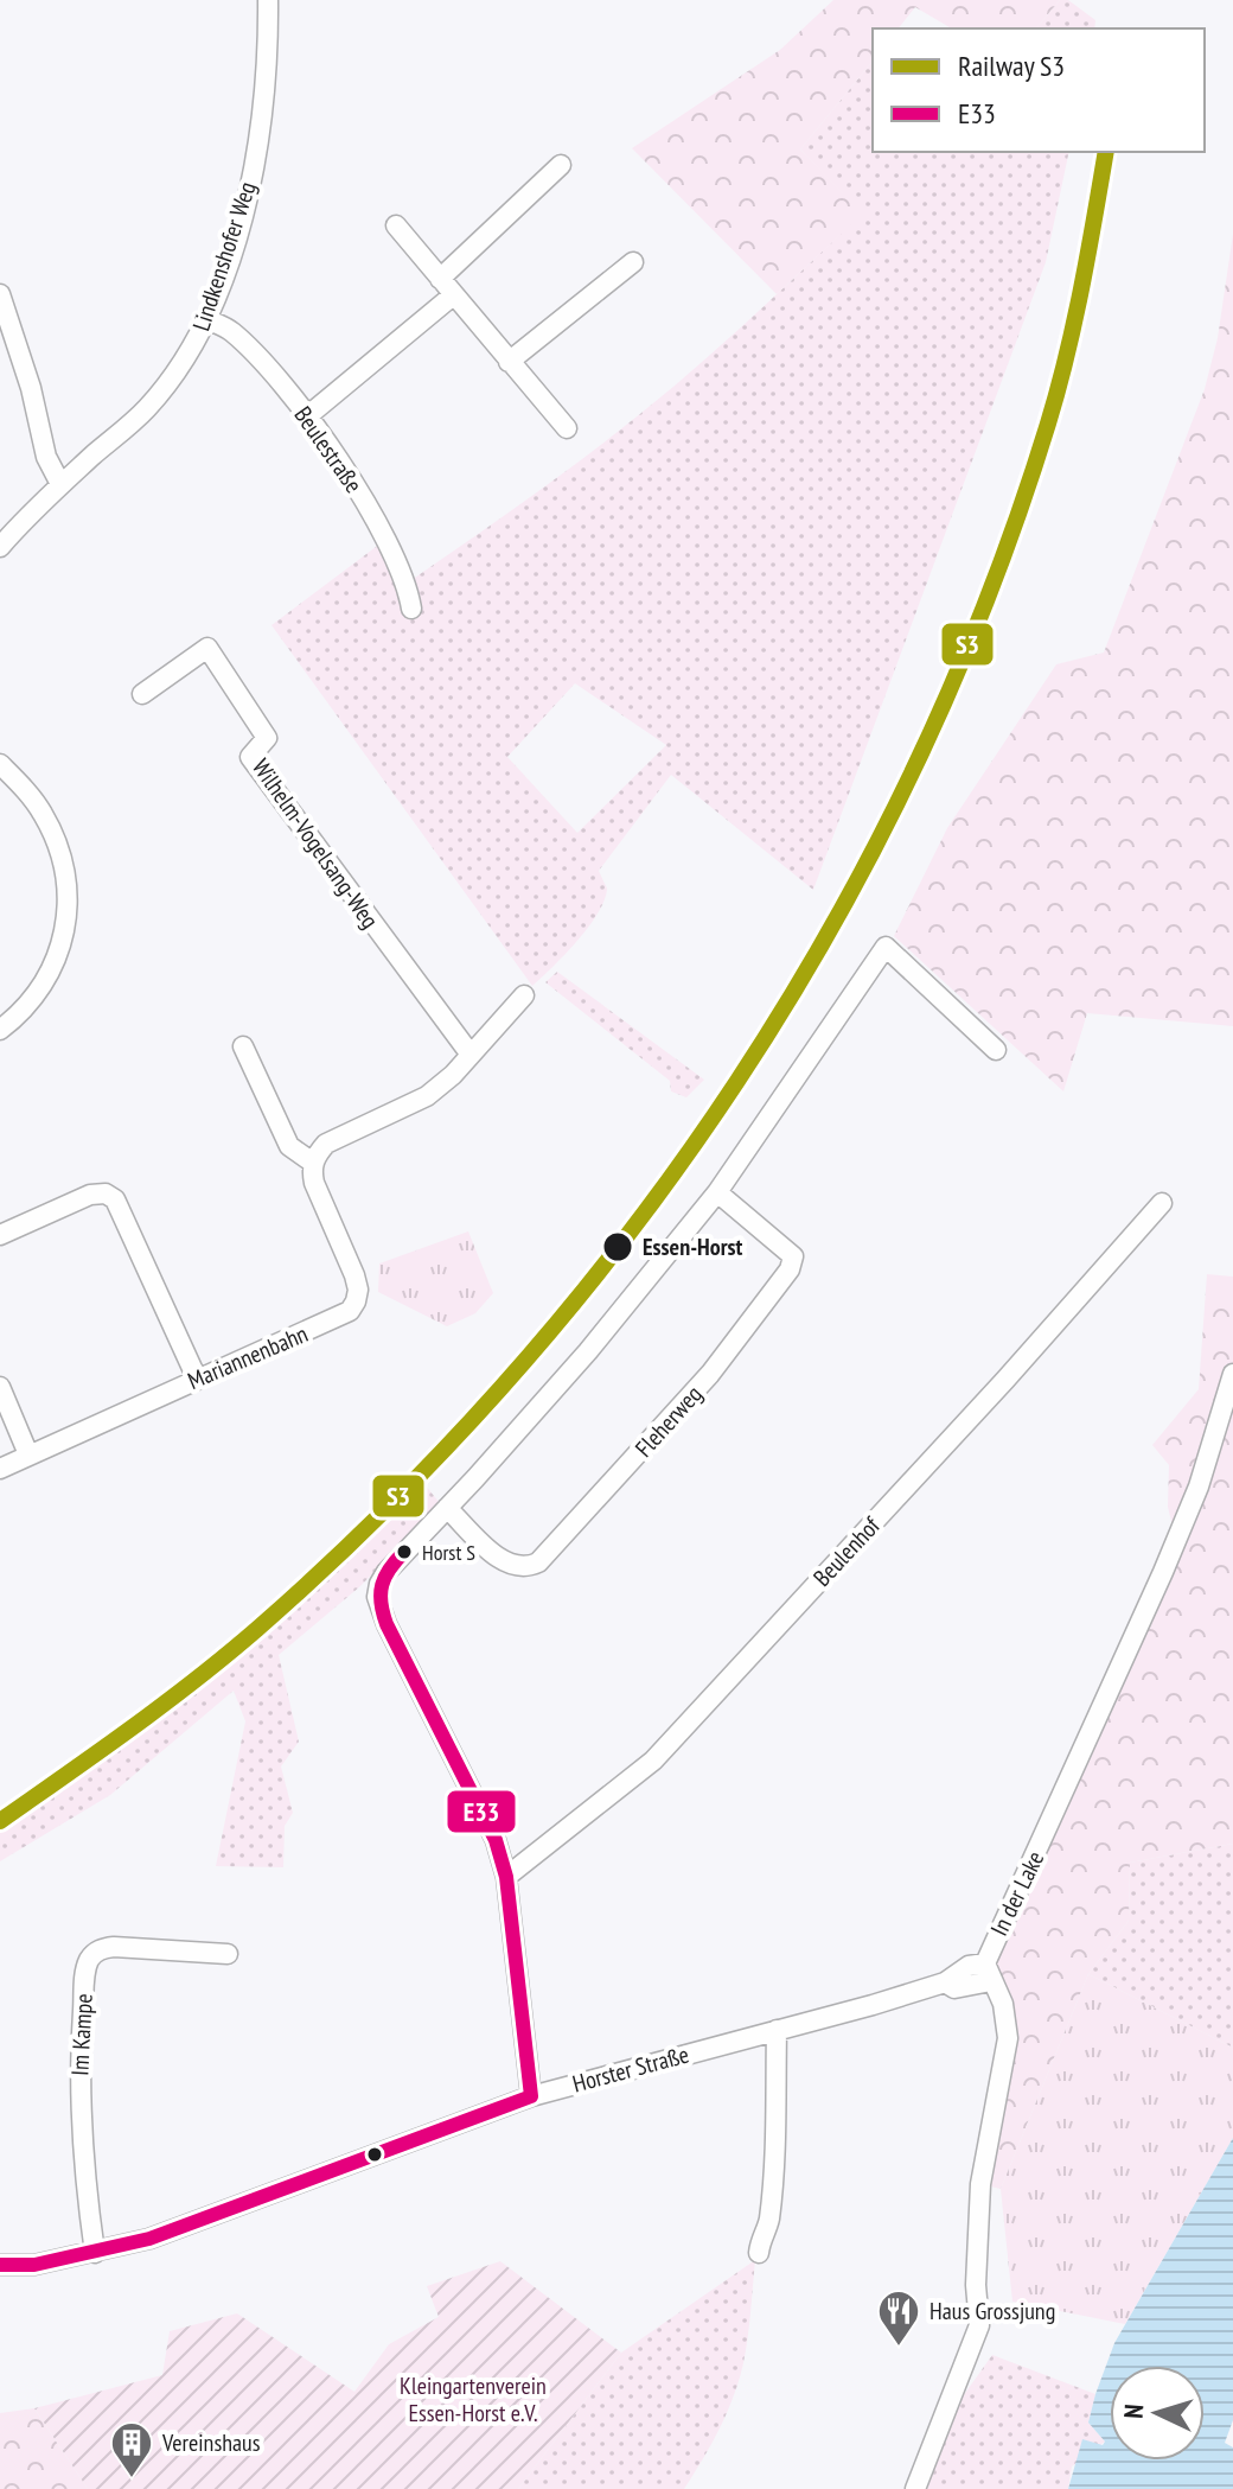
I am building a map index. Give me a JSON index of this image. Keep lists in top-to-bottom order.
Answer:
{
  "streets": {
    "street": [
      "Lindkenshofer Weg",
      "Beulestraße",
      "Wilhelm-Vogelsang-Weg",
      "Mariannenbahn",
      "Fleherweg",
      "Beulenhof",
      "In der Lake",
      "Im Kampe",
      "Horster Straße"
    ]
  },
  "crossings": [
    ["Lindkenshofer Weg", "Beulestraße"],
    ["In der Lake", "Horster Straße"],
    ["Im Kampe", "Horster Straße"]
  ],
  "parks": ["Kleingartenverein Essen-Horst e.V."],
  "places": {
    "other": ["Essen-Horst", "Horst S"],
    "restaurant": ["Haus Grossjung"],
    "building": ["Vereinshaus"]
  },
  "lines": ["rail line S3", "transit line E33"],
  "legend": ["Railway S3", "E33"],
  "north": "left"
}
